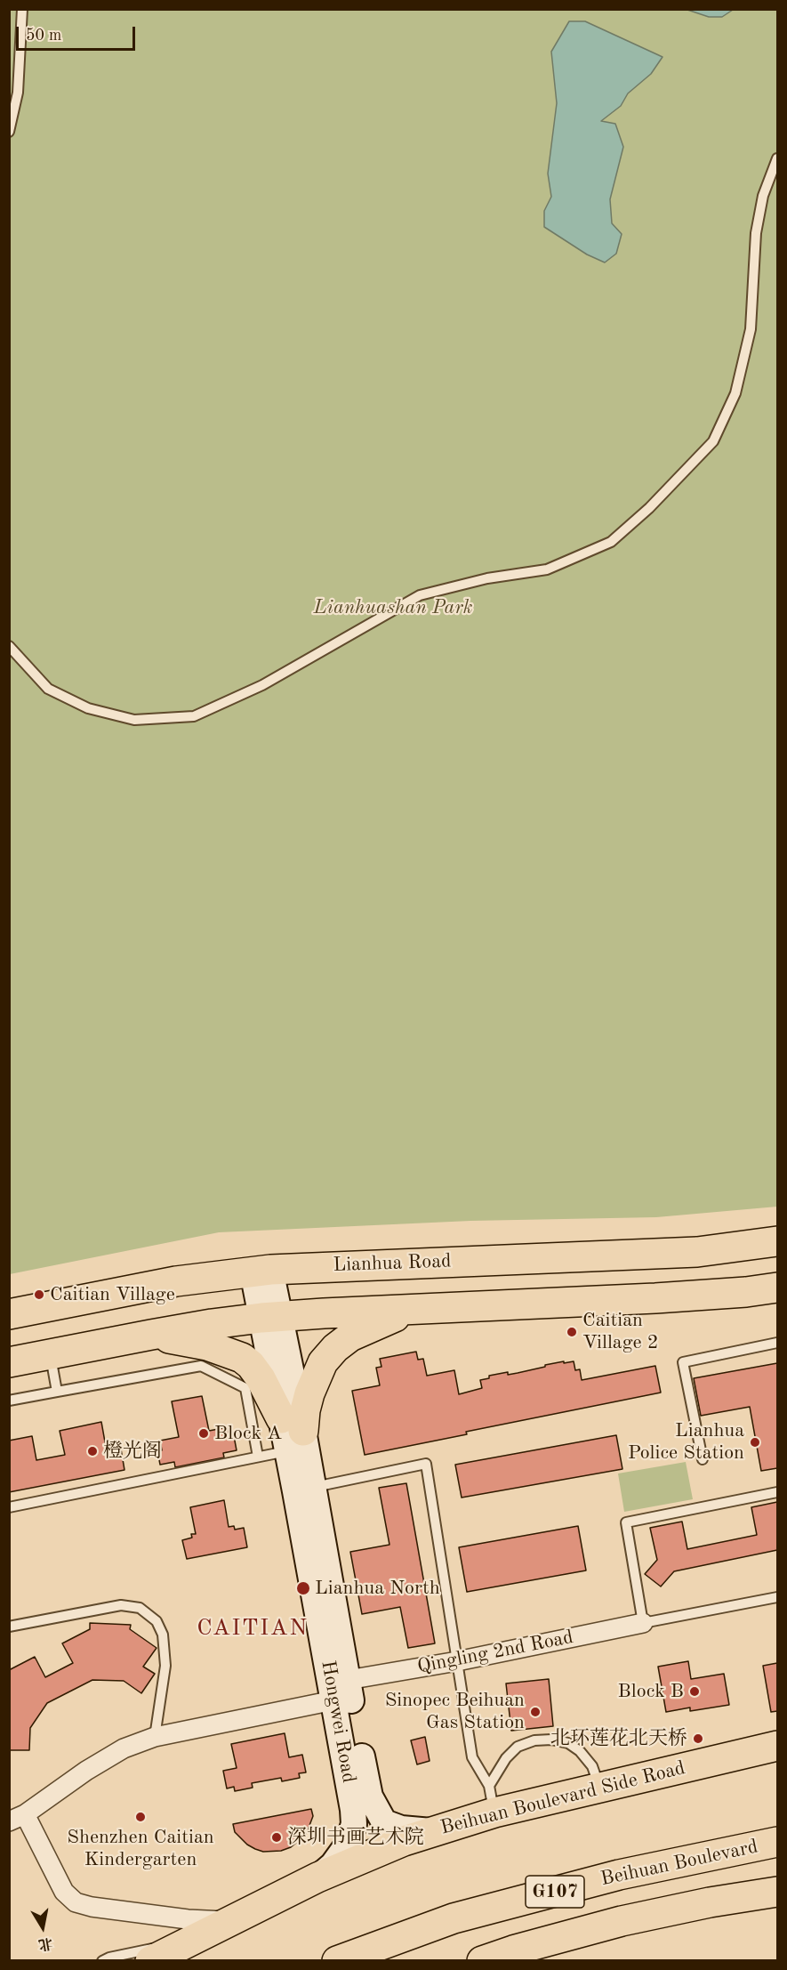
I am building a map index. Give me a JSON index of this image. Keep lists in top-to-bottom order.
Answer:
{
  "streets": {
    "main road": [
      "Lianhua Road",
      "Beihuan Boulevard Side Road",
      "Beihuan Boulevard",
      "G107"
    ],
    "street": ["Qingling 2nd Road", "Hongwei Road"]
  },
  "crossings": [
    ["Lianhua Road", "Hongwei Road"],
    ["Qingling 2nd Road", "Hongwei Road"],
    ["Hongwei Road", "Beihuan Boulevard Side Road"]
  ],
  "districts": ["CAITIAN"],
  "parks": ["Lianhuashan Park"],
  "places": [
    "Caitian Village",
    "Caitian Village 2",
    "Block A",
    "Lianhua Police Station",
    "橙光阁",
    "Lianhua North",
    "Block B",
    "Sinopec Beihuan Gas Station",
    "北环莲花北天桥",
    "Shenzhen Caitian Kindergarten",
    "深圳书画艺术院"
  ],
  "scale_bar": "50 m",
  "north": "bottom"
}
